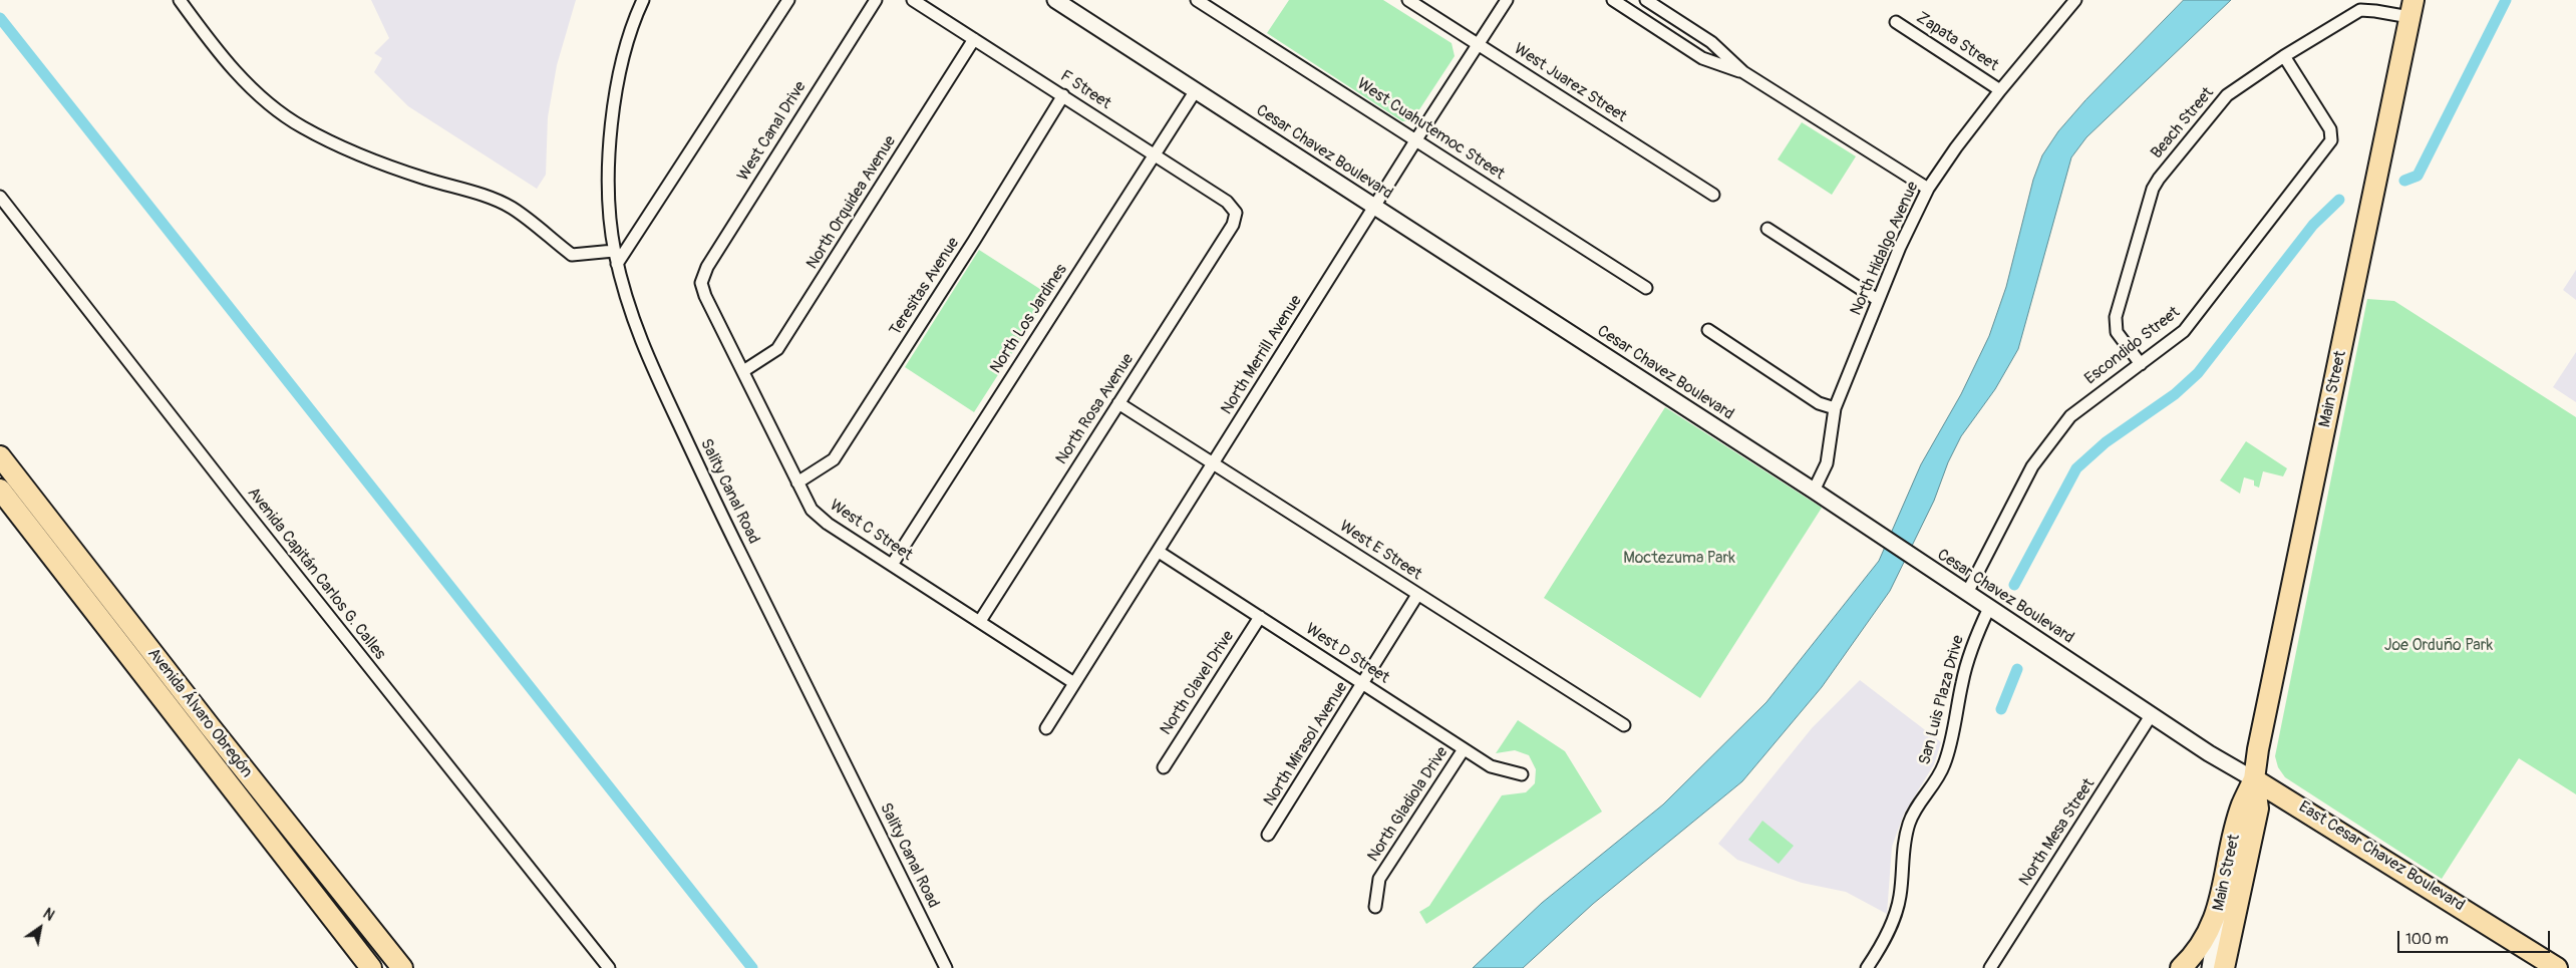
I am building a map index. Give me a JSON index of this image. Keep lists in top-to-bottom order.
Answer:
{
  "streets": {
    "highway": ["Main Street", "Avenida Álvaro Obregón", "East Cesar Chavez Boulevard"],
    "street": [
      "Zapata Street",
      "West Juarez Street",
      "F Street",
      "Beach Street",
      "West Cuahutemoc Street",
      "West Canal Drive",
      "Cesar Chavez Boulevard",
      "North Orquidea Avenue",
      "North Hidalgo Avenue",
      "Teresitas Avenue",
      "North Los Jardines",
      "Escondido Street",
      "North Merrill Avenue",
      "North Rosa Avenue",
      "Sality Canal Road",
      "West C Street",
      "West E Street",
      "Avenida Capitán Carlos G. Calles",
      "West D Street",
      "North Clavel Drive",
      "San Luis Plaza Drive",
      "North Mirasol Avenue",
      "North Gladiola Drive",
      "North Mesa Street"
    ]
  },
  "crossings": [
    ["Zapata Street", "North Hidalgo Avenue"],
    ["West Juarez Street", "North Merrill Avenue"],
    ["F Street", "North Orquidea Avenue"],
    ["F Street", "Teresitas Avenue"],
    ["F Street", "North Los Jardines"],
    ["F Street", "North Rosa Avenue"],
    ["Beach Street", "Escondido Street"],
    ["Beach Street", "Main Street"],
    ["West Cuahutemoc Street", "North Merrill Avenue"],
    ["West Canal Drive", "West C Street"],
    ["Cesar Chavez Boulevard", "North Hidalgo Avenue"],
    ["Cesar Chavez Boulevard", "North Los Jardines"],
    ["Cesar Chavez Boulevard", "Escondido Street"],
    ["Cesar Chavez Boulevard", "North Merrill Avenue"],
    ["Cesar Chavez Boulevard", "Main Street"],
    ["Cesar Chavez Boulevard", "San Luis Plaza Drive"],
    ["Cesar Chavez Boulevard", "North Mesa Street"],
    ["Cesar Chavez Boulevard", "East Cesar Chavez Boulevard"],
    ["North Orquidea Avenue", "West C Street"],
    ["Teresitas Avenue", "West C Street"],
    ["North Los Jardines", "West C Street"],
    ["North Merrill Avenue", "West C Street"],
    ["North Merrill Avenue", "West E Street"],
    ["North Merrill Avenue", "West D Street"],
    ["Main Street", "East Cesar Chavez Boulevard"],
    ["North Rosa Avenue", "West C Street"],
    ["North Rosa Avenue", "West E Street"],
    ["West E Street", "North Mirasol Avenue"],
    ["West D Street", "North Clavel Drive"],
    ["West D Street", "North Mirasol Avenue"],
    ["West D Street", "North Gladiola Drive"]
  ],
  "parks": ["Moctezuma Park", "Joe Orduño Park"],
  "scale_bar": "100 m",
  "north": "top right"
}
